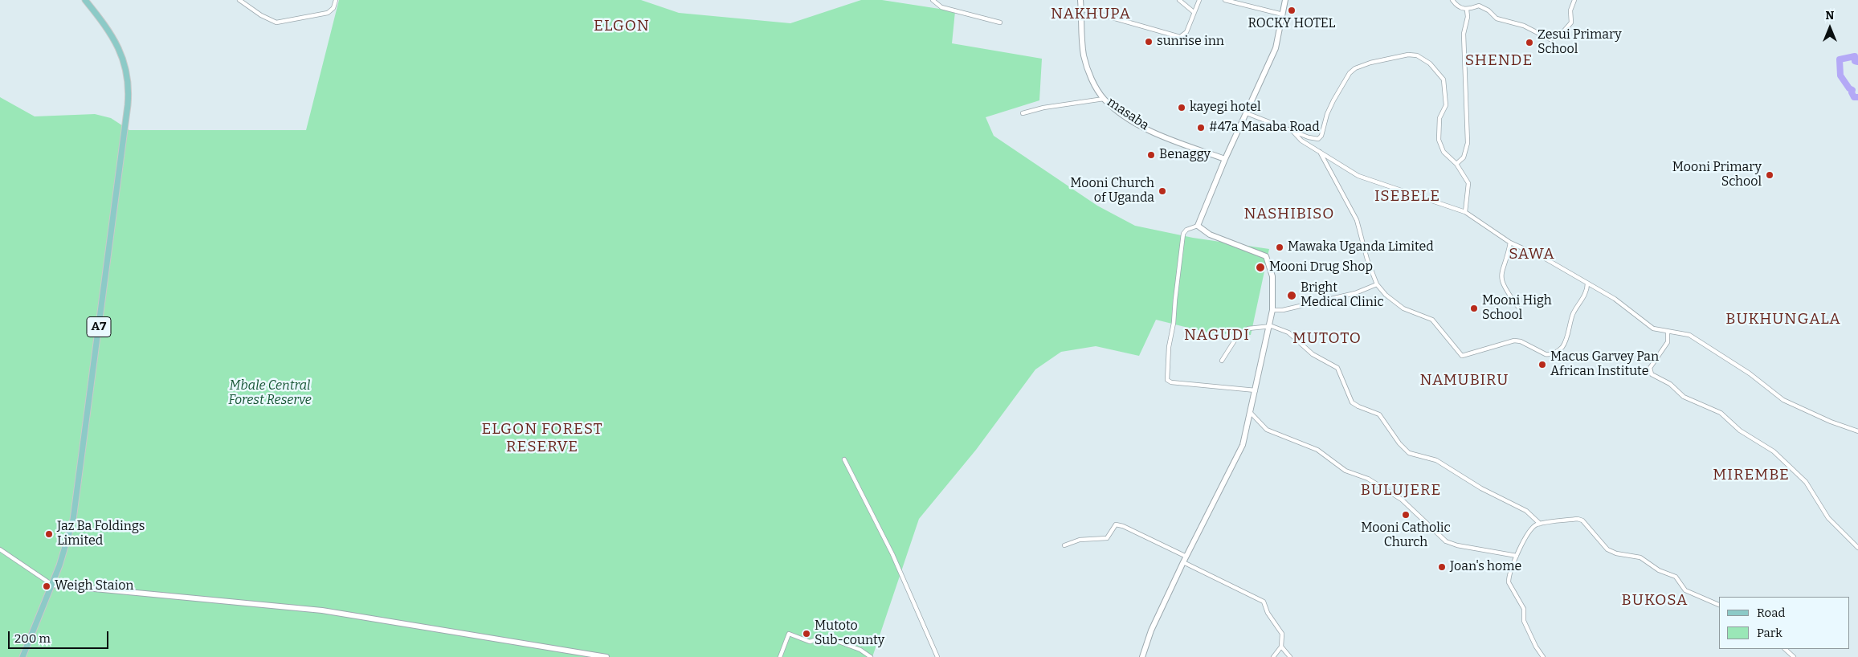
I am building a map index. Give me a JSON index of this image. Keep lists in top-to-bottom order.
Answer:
{
  "streets": {
    "main road": ["A7"],
    "street": ["masaba"]
  },
  "districts": [
    "NAKHUPA",
    "ELGON",
    "SHENDE",
    "ISEBELE",
    "NASHIBISO",
    "SAWA",
    "BUKHUNGALA",
    "NAGUDI",
    "MUTOTO",
    "NAMUBIRU",
    "ELGON FOREST RESERVE",
    "MIREMBE",
    "BULUJERE",
    "BUKOSA"
  ],
  "parks": ["Mbale Central Forest Reserve"],
  "places": [
    "ROCKY HOTEL",
    "sunrise inn",
    "Zesui Primary School",
    "kayegi hotel",
    "#47a Masaba Road",
    "Benaggy",
    "Mooni Primary School",
    "Mooni Church of Uganda",
    "Mawaka Uganda Limited",
    "Mooni Drug Shop",
    "Bright Medical Clinic",
    "Mooni High School",
    "Macus Garvey Pan African Institute",
    "Mooni Catholic Church",
    "Jaz Ba Foldings Limited",
    "Joan's home",
    "Weigh Staion",
    "Mutoto Sub-county"
  ],
  "legend": ["Road", "Park"],
  "scale_bar": "200 m",
  "north": "top"
}
